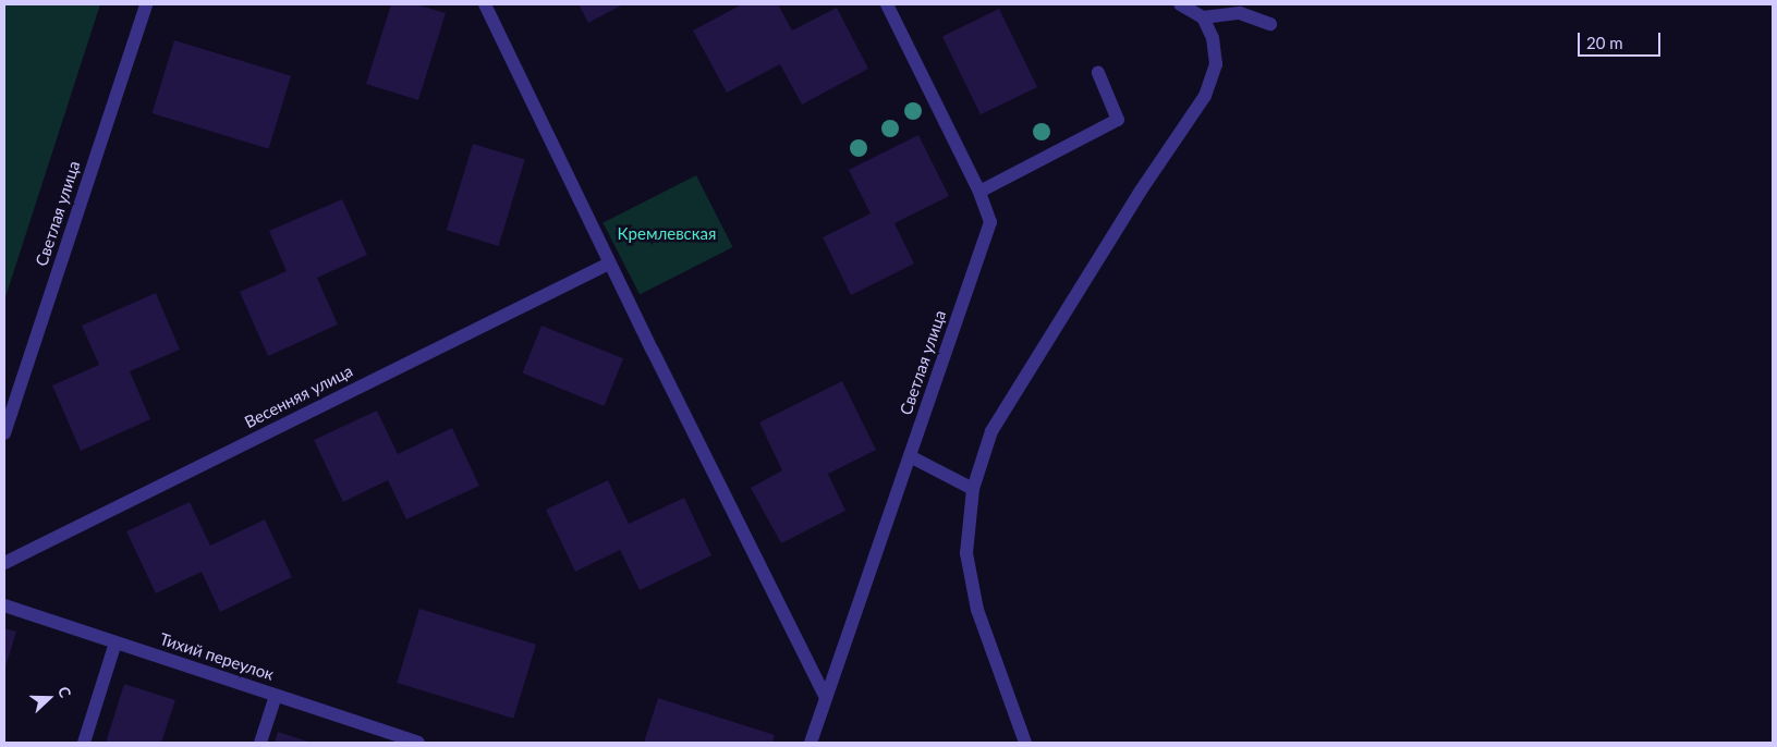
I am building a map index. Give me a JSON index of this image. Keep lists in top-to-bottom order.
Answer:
{
  "streets": {
    "street": ["Светлая улица", "Весенняя улица", "Тихий переулок"]
  },
  "parks": ["Кремлевская"],
  "scale_bar": "20 m",
  "north": "right"
}
